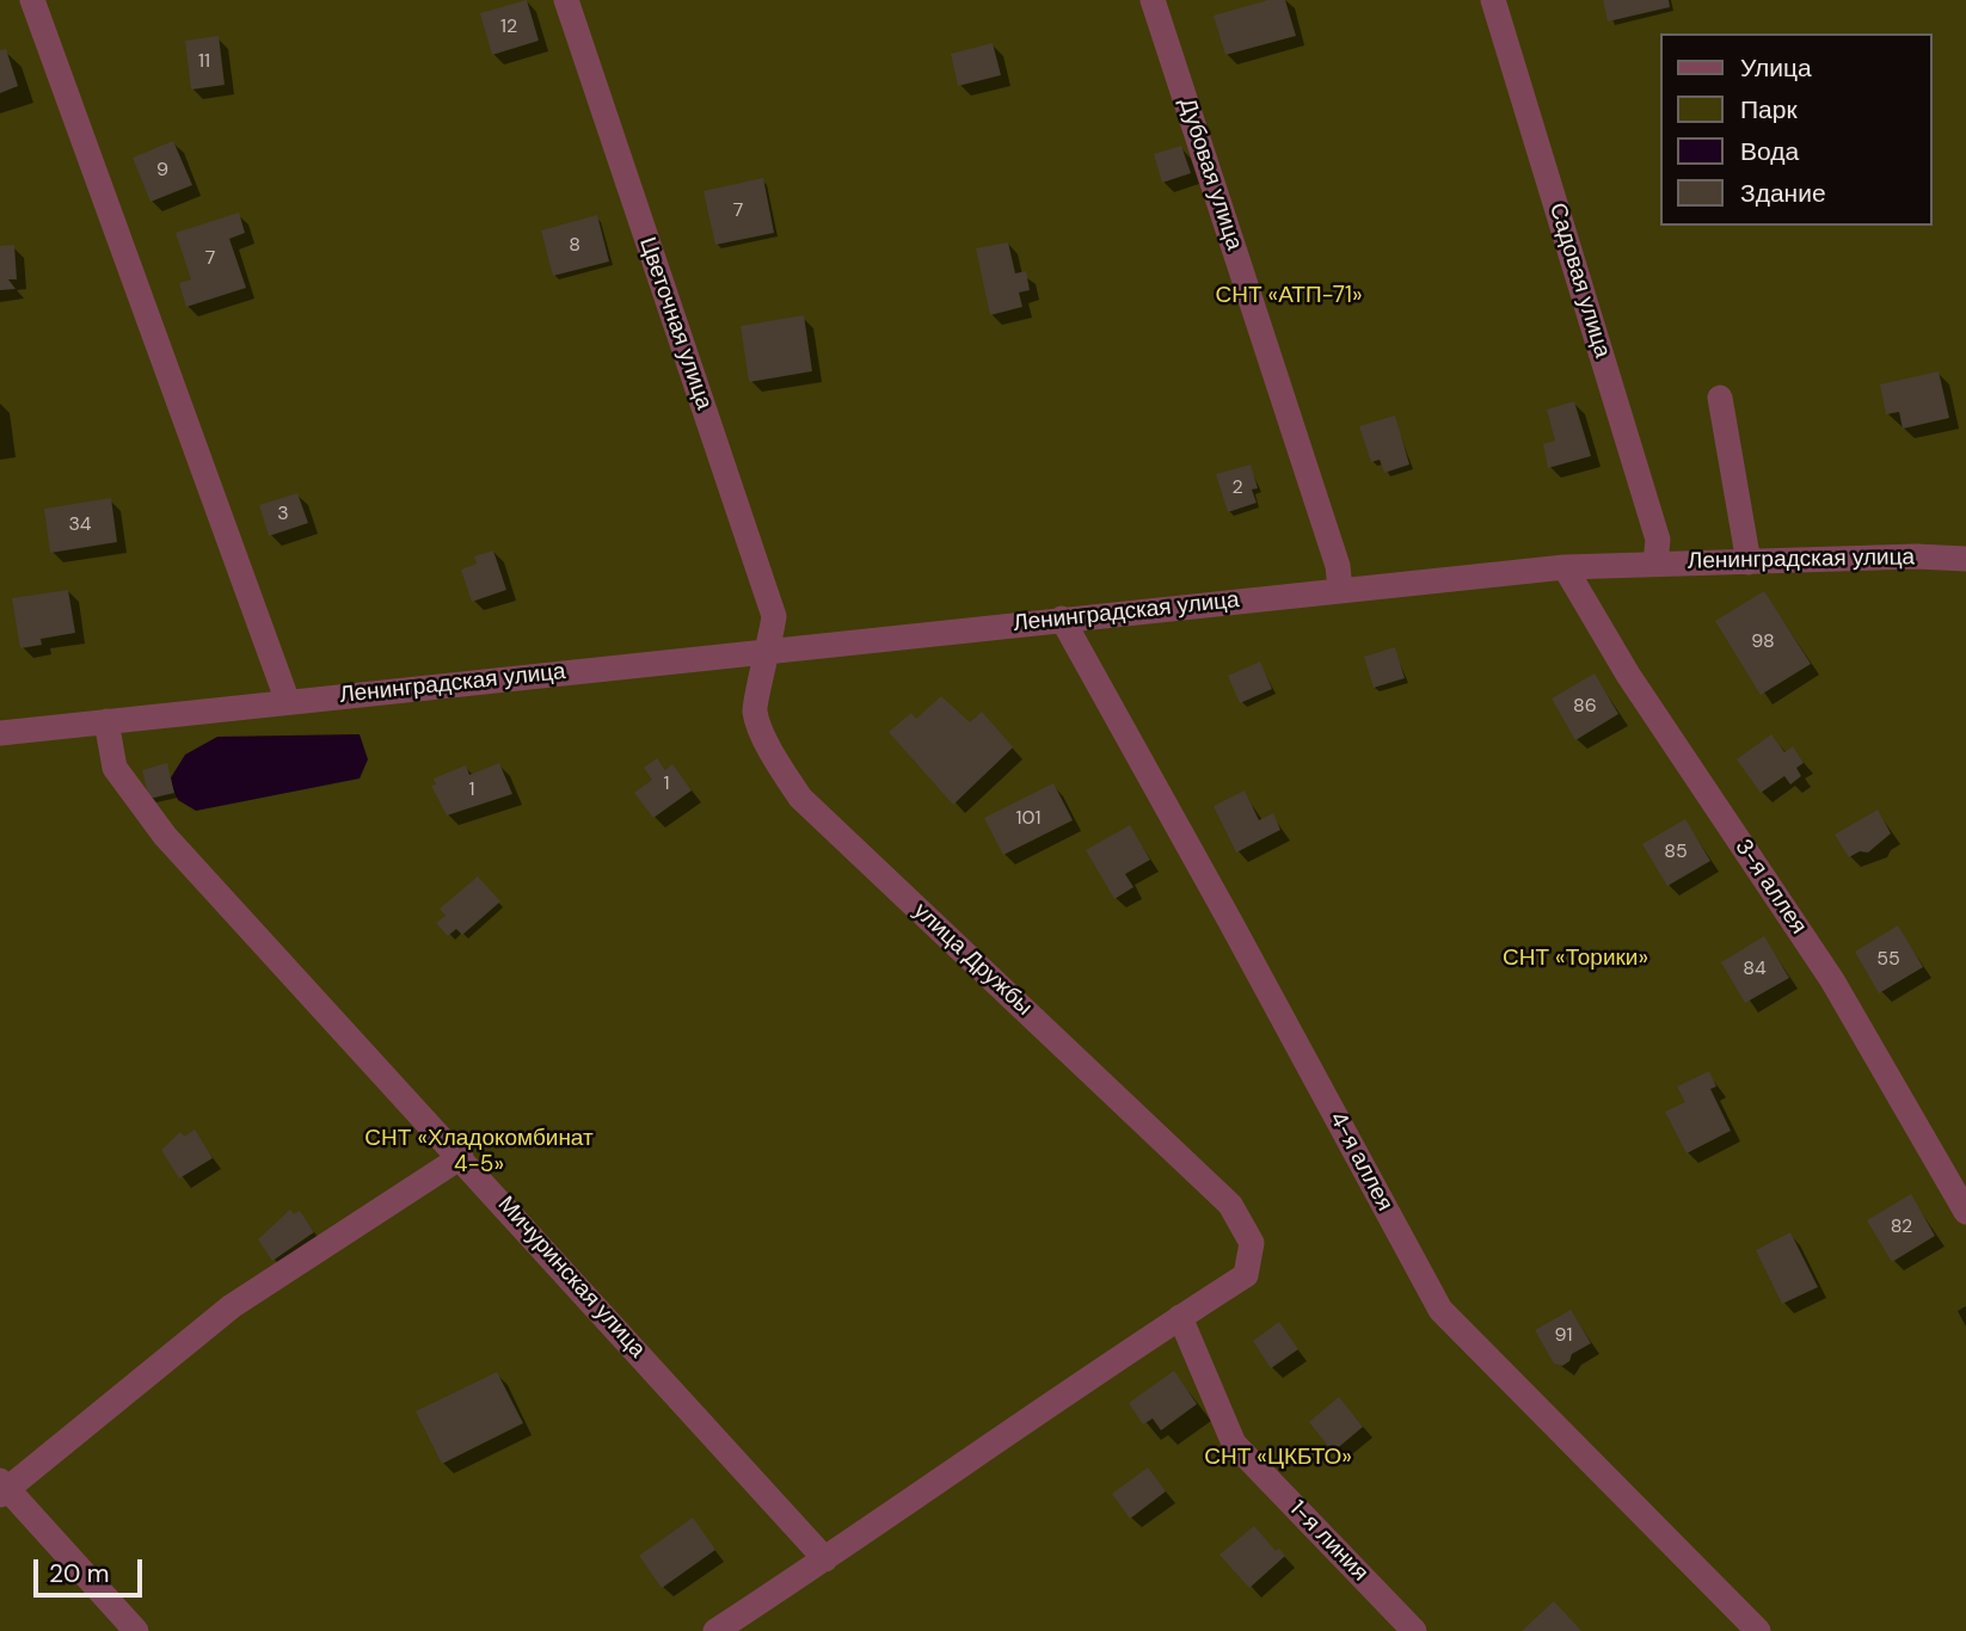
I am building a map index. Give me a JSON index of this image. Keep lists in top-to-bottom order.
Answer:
{
  "streets": {
    "street": [
      "Дубовая улица",
      "Садовая улица",
      "Цветочная улица",
      "Ленинградская улица",
      "3-я аллея",
      "улица Дружбы",
      "4-я аллея",
      "Мичуринская улица",
      "1-я линия"
    ]
  },
  "crossings": [
    ["Дубовая улица", "Ленинградская улица"],
    ["Садовая улица", "Ленинградская улица"],
    ["Цветочная улица", "Ленинградская улица"],
    ["Цветочная улица", "улица Дружбы"],
    ["Ленинградская улица", "3-я аллея"],
    ["Ленинградская улица", "улица Дружбы"],
    ["Ленинградская улица", "4-я аллея"],
    ["Ленинградская улица", "Мичуринская улица"],
    ["улица Дружбы", "1-я линия"]
  ],
  "parks": [
    "СНТ «АТП-71»",
    "СНТ «Торики»",
    "СНТ «Хладокомбинат 4-5»",
    "СНТ «ЦКБТО»"
  ],
  "house_numbers": [
    "12",
    "11",
    "9",
    "7",
    "8",
    "7",
    "2",
    "3",
    "34",
    "98",
    "86",
    "1",
    "1",
    "101",
    "85",
    "55",
    "84",
    "82",
    "91"
  ],
  "legend": [
    "Улица",
    "Парк",
    "Вода",
    "Здание"
  ],
  "scale_bar": "20 m"
}
